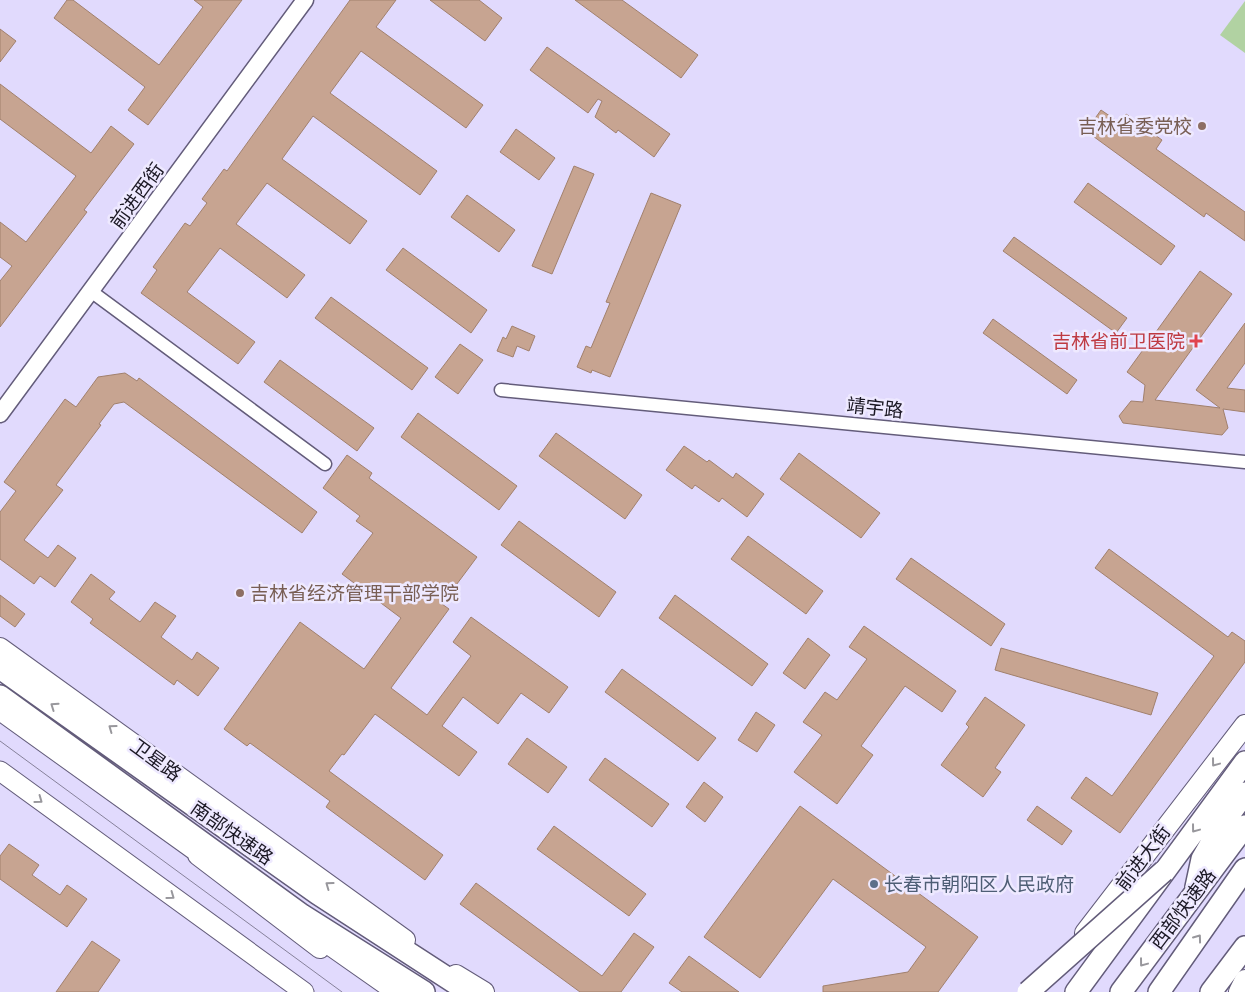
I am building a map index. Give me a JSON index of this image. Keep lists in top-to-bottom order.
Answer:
{
  "streets": {
    "highway": ["南部快速路", "西部快速路"],
    "main road": ["卫星路", "前进大街"],
    "street": ["前进西街", "靖宇路"]
  },
  "one_way": ["前进大街"],
  "places": {
    "other": ["吉林省委党校", "吉林省经济管理干部学院", "长春市朝阳区人民政府"],
    "health": ["吉林省前卫医院"]
  }
}
